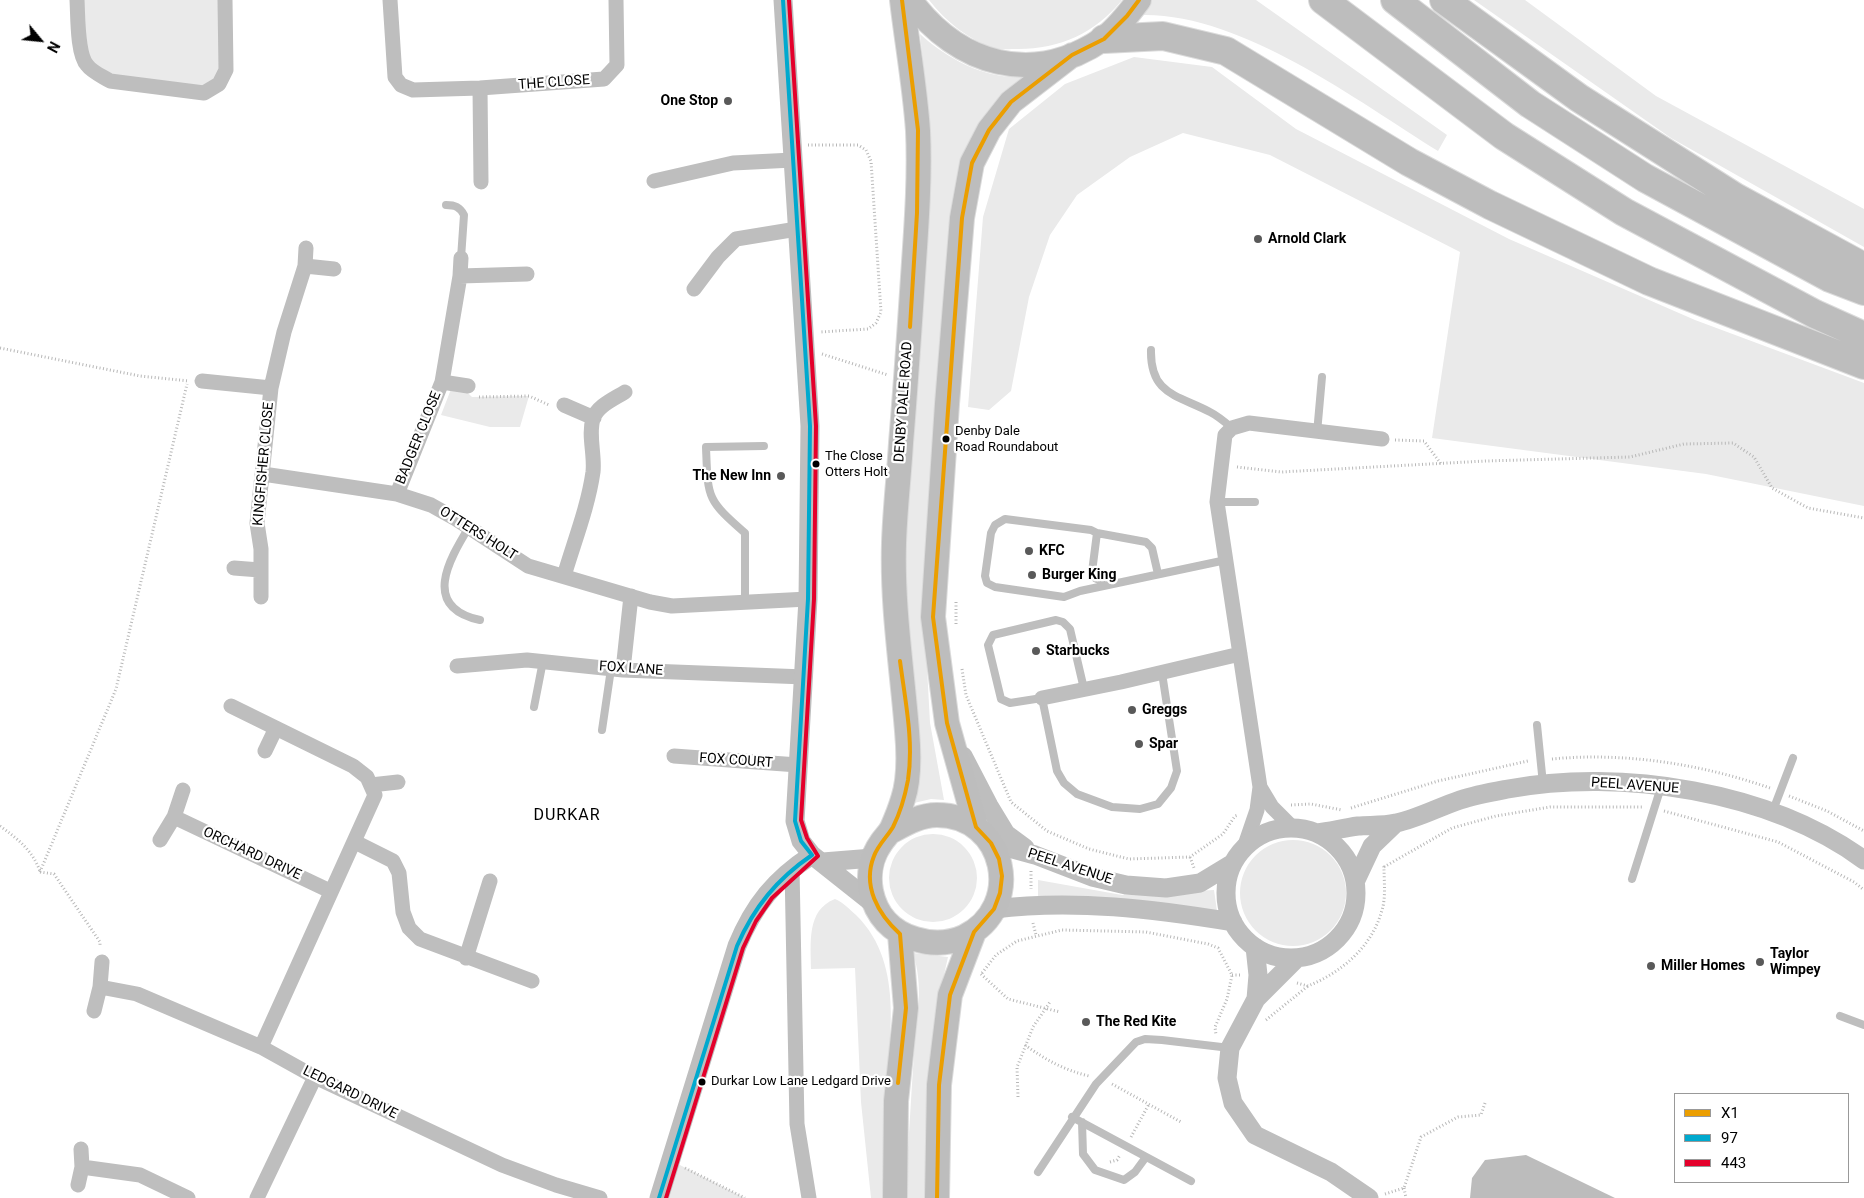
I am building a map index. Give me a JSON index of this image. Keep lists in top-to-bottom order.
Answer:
{
  "streets": {
    "main road": ["DENBY DALE ROAD"],
    "street": [
      "THE CLOSE",
      "BADGER CLOSE",
      "KINGFISHER CLOSE",
      "OTTERS HOLT",
      "FOX LANE",
      "FOX COURT",
      "PEEL AVENUE",
      "ORCHARD DRIVE",
      "LEDGARD DRIVE"
    ]
  },
  "crossings": [
    ["DENBY DALE ROAD", "PEEL AVENUE"],
    ["BADGER CLOSE", "OTTERS HOLT"],
    ["KINGFISHER CLOSE", "OTTERS HOLT"]
  ],
  "districts": ["DURKAR"],
  "places": [
    "One Stop",
    "Arnold Clark",
    "Denby Dale Road Roundabout",
    "The Close Otters Holt",
    "The New Inn",
    "KFC",
    "Burger King",
    "Starbucks",
    "Greggs",
    "Spar",
    "Taylor Wimpey",
    "Miller Homes",
    "The Red Kite",
    "Durkar Low Lane Ledgard Drive"
  ],
  "lines": ["transit line X1", "transit line 97", "transit line 443"],
  "legend": ["X1", "97", "443"],
  "north": "bottom right"
}
